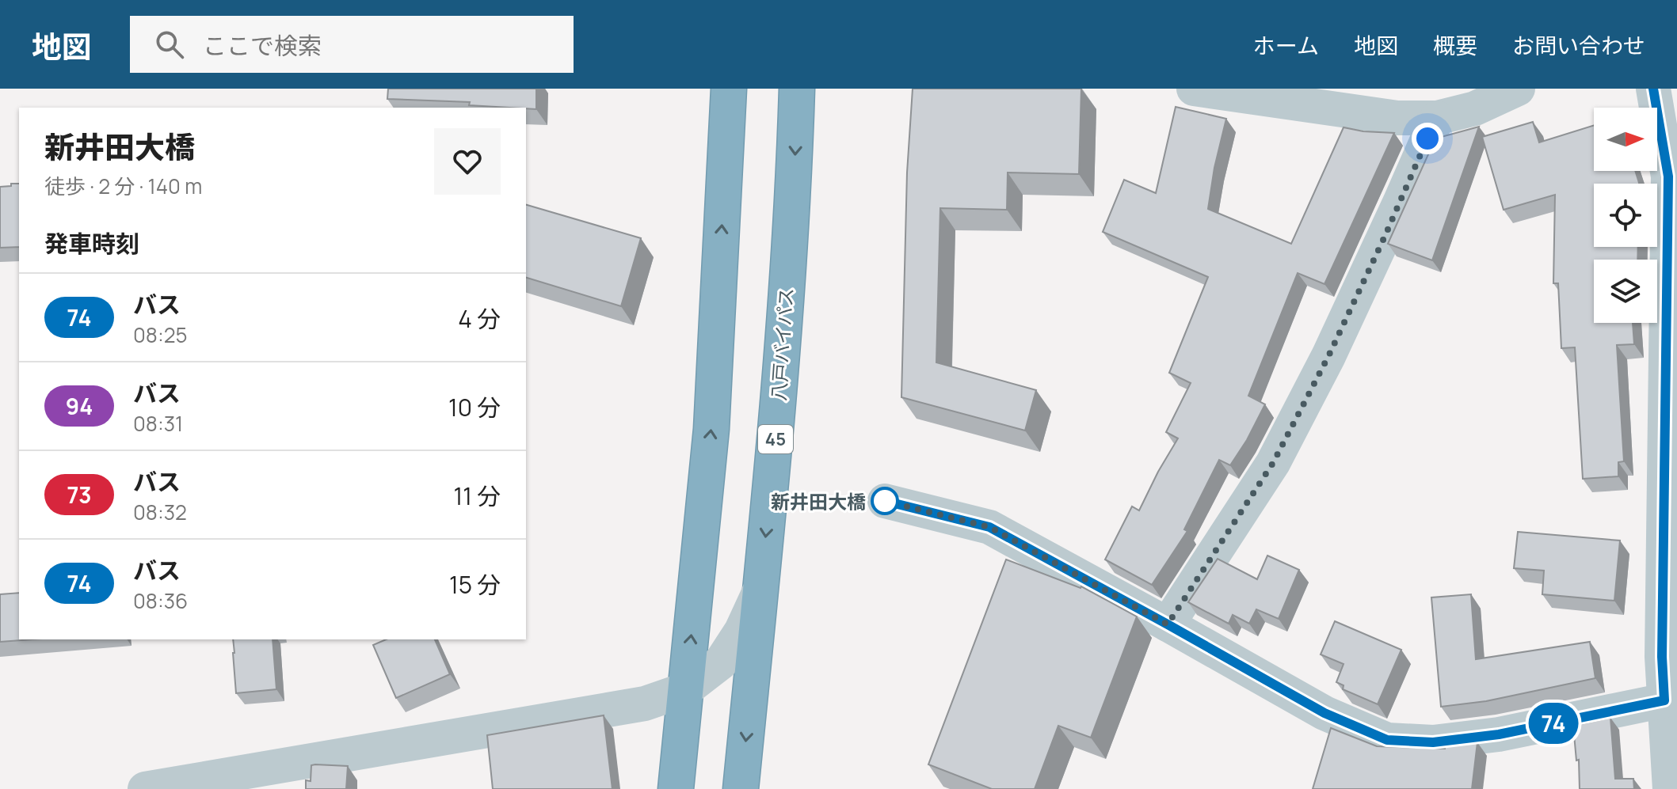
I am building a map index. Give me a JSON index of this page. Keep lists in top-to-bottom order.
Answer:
{
  "streets": {
    "highway": ["八戸バイパス", "45"]
  },
  "places": ["新井田大橋"],
  "lines": ["bus line 74"],
  "north": "right",
  "page": {
    "header": "地図",
    "search": "ここで検索",
    "nav": [
      "ホーム",
      "地図",
      "概要",
      "お問い合わせ"
    ],
    "on_map": "74",
    "heading": [
      ["新井田大橋", "徒歩 · 2 分 · 140 m"],
      "発車時刻"
    ],
    "list": [
      {
        "mark": "74",
        "name": "バス",
        "note": "08:25",
        "value": "4 分"
      },
      {
        "mark": "94",
        "name": "バス",
        "note": "08:31",
        "value": "10 分"
      },
      {
        "mark": "73",
        "name": "バス",
        "note": "08:32",
        "value": "11 分"
      },
      {
        "mark": "74",
        "name": "バス",
        "note": "08:36",
        "value": "15 分"
      }
    ]
  }
}
